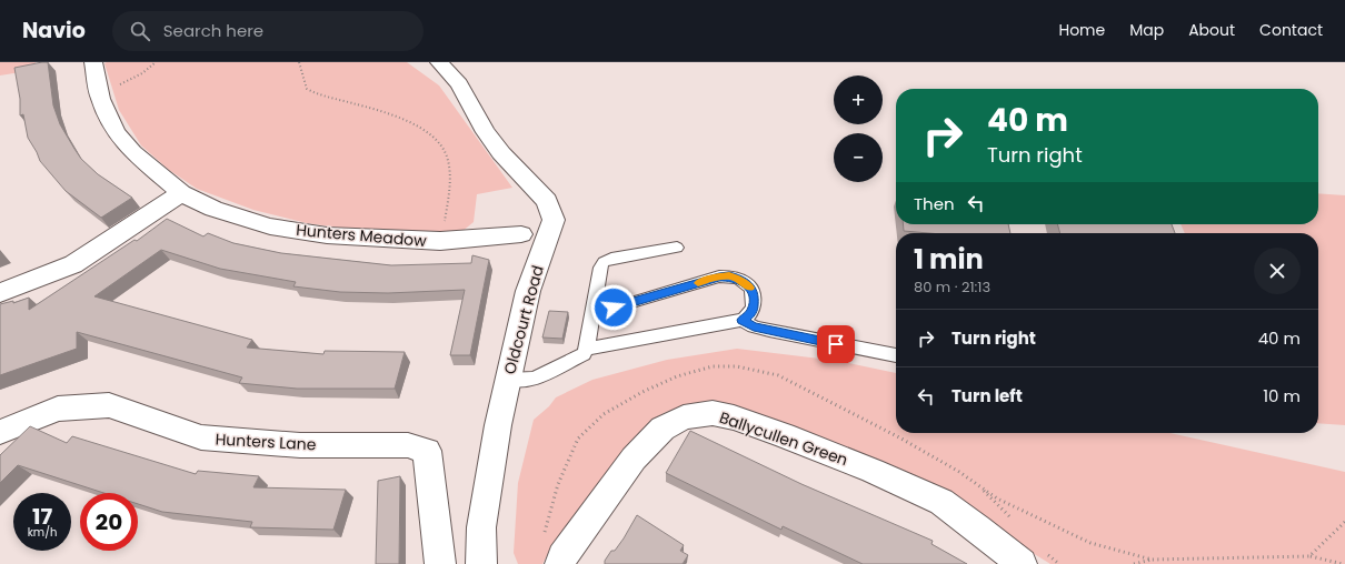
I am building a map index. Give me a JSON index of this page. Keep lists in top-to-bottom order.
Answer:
{
  "streets": {
    "street": [
      "Hunters Meadow",
      "Oldcourt Road",
      "Ballycullen Green",
      "Hunters Lane"
    ]
  },
  "page": {
    "header": "Navio",
    "search": "Search here",
    "nav": [
      "Home",
      "Map",
      "About",
      "Contact"
    ],
    "map_buttons": ["+", "−"],
    "turn": ["40 m", "Turn right"],
    "then": "Then",
    "heading": ["1 min", "80 m · 21:13"],
    "list": [
      {
        "name": "Turn right",
        "value": "40 m"
      },
      {
        "name": "Turn left",
        "value": "10 m"
      }
    ],
    "speed": "17 km/h",
    "limit": "20"
  }
}
